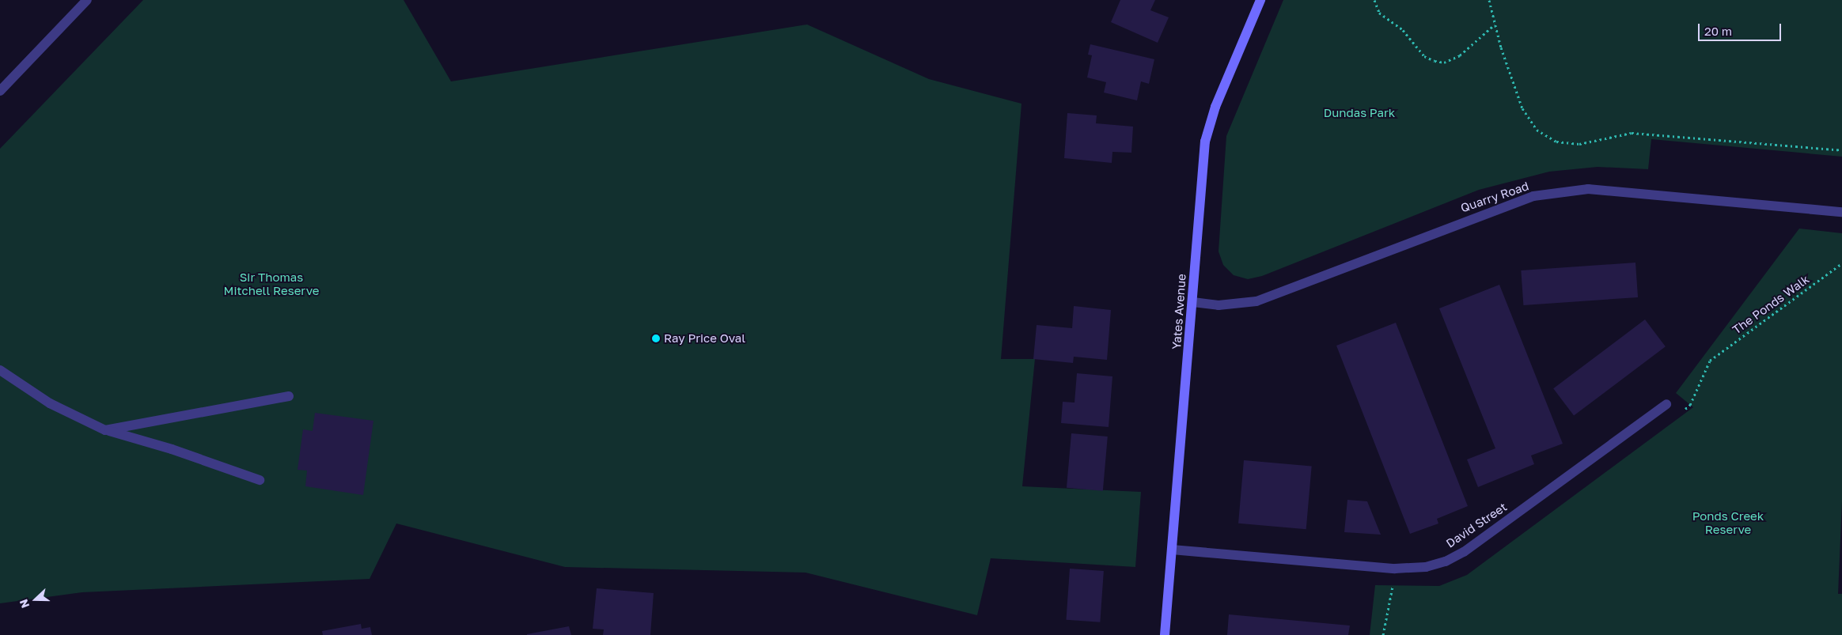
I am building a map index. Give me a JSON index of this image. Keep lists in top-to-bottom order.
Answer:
{
  "streets": {
    "street": ["Quarry Road", "Yates Avenue", "David Street"],
    "path": ["The Ponds Walk"]
  },
  "crossings": [
    ["Quarry Road", "Yates Avenue"],
    ["Yates Avenue", "David Street"]
  ],
  "parks": ["Dundas Park", "Sir Thomas Mitchell Reserve", "Ponds Creek Reserve"],
  "places": ["Ray Price Oval"],
  "scale_bar": "20 m",
  "north": "left"
}
